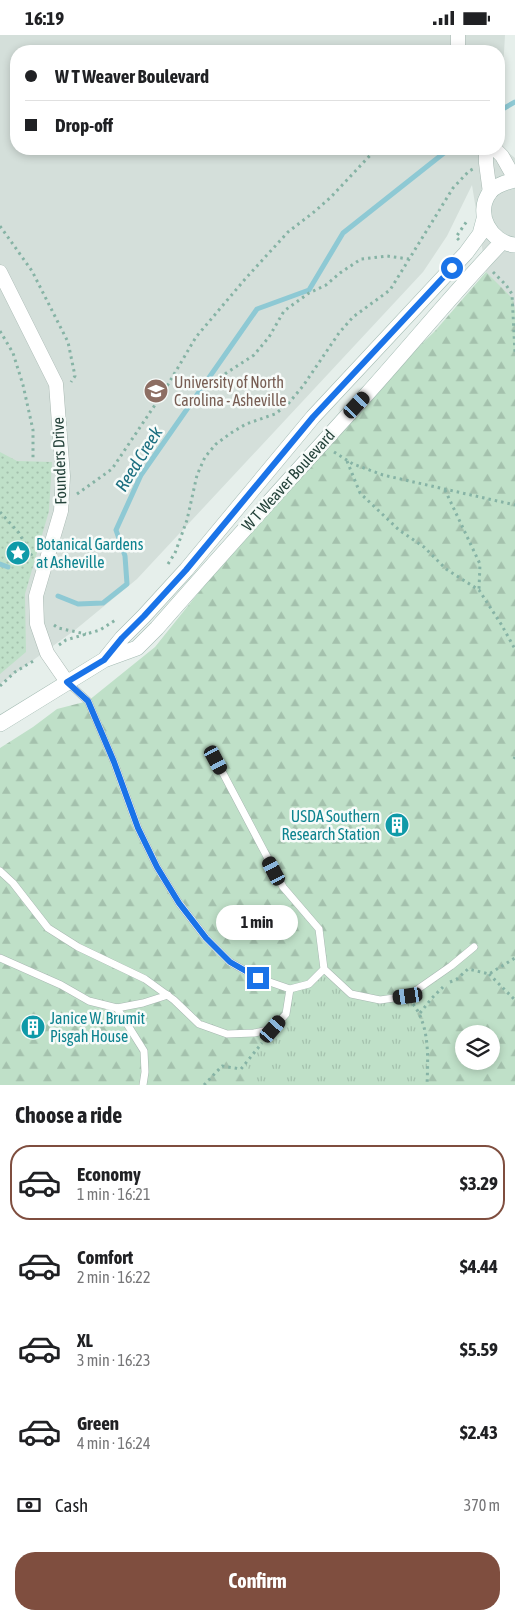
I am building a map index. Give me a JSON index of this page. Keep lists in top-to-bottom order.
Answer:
{
  "streets": {
    "main road": ["W T Weaver Boulevard"],
    "street": ["Founders Drive"]
  },
  "crossings": [
    ["Founders Drive", "W T Weaver Boulevard"]
  ],
  "water": ["Reed Creek"],
  "places": {
    "school or university": ["University of North Carolina - Asheville"],
    "place": ["Botanical Gardens at Asheville"],
    "building": ["USDA Southern Research Station", "Janice W. Brumit Pisgah House"]
  },
  "page": {
    "status": "16:19",
    "banner": ["W T Weaver Boulevard", "Drop-off"],
    "bubble": "1 min",
    "heading": "Choose a ride",
    "list": [
      {
        "name": "Economy",
        "note": "1 min · 16:21",
        "value": "$3.29"
      },
      {
        "name": "Comfort",
        "note": "2 min · 16:22",
        "value": "$4.44"
      },
      {
        "name": "XL",
        "note": "3 min · 16:23",
        "value": "$5.59"
      },
      {
        "name": "Green",
        "note": "4 min · 16:24",
        "value": "$2.43"
      }
    ],
    "pay": ["Cash", "370 m"],
    "buttons": "Confirm"
  }
}
